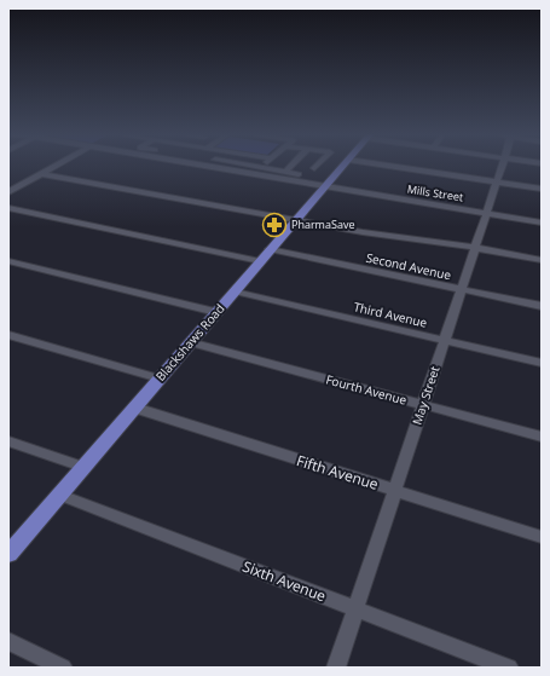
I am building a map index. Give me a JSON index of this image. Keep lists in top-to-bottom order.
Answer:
{
  "streets": {
    "main road": ["Blackshaws Road"],
    "street": [
      "Mills Street",
      "Second Avenue",
      "Third Avenue",
      "Fourth Avenue",
      "May Street",
      "Fifth Avenue",
      "Sixth Avenue"
    ]
  },
  "crossings": [
    ["Mills Street", "Blackshaws Road"],
    ["Mills Street", "May Street"],
    ["Second Avenue", "Blackshaws Road"],
    ["Second Avenue", "May Street"],
    ["Third Avenue", "Blackshaws Road"],
    ["Third Avenue", "May Street"],
    ["Blackshaws Road", "Fourth Avenue"],
    ["Blackshaws Road", "Fifth Avenue"],
    ["Blackshaws Road", "Sixth Avenue"],
    ["Fourth Avenue", "May Street"],
    ["May Street", "Fifth Avenue"],
    ["May Street", "Sixth Avenue"]
  ],
  "places": {
    "pharmacy": ["PharmaSave"]
  }
}
